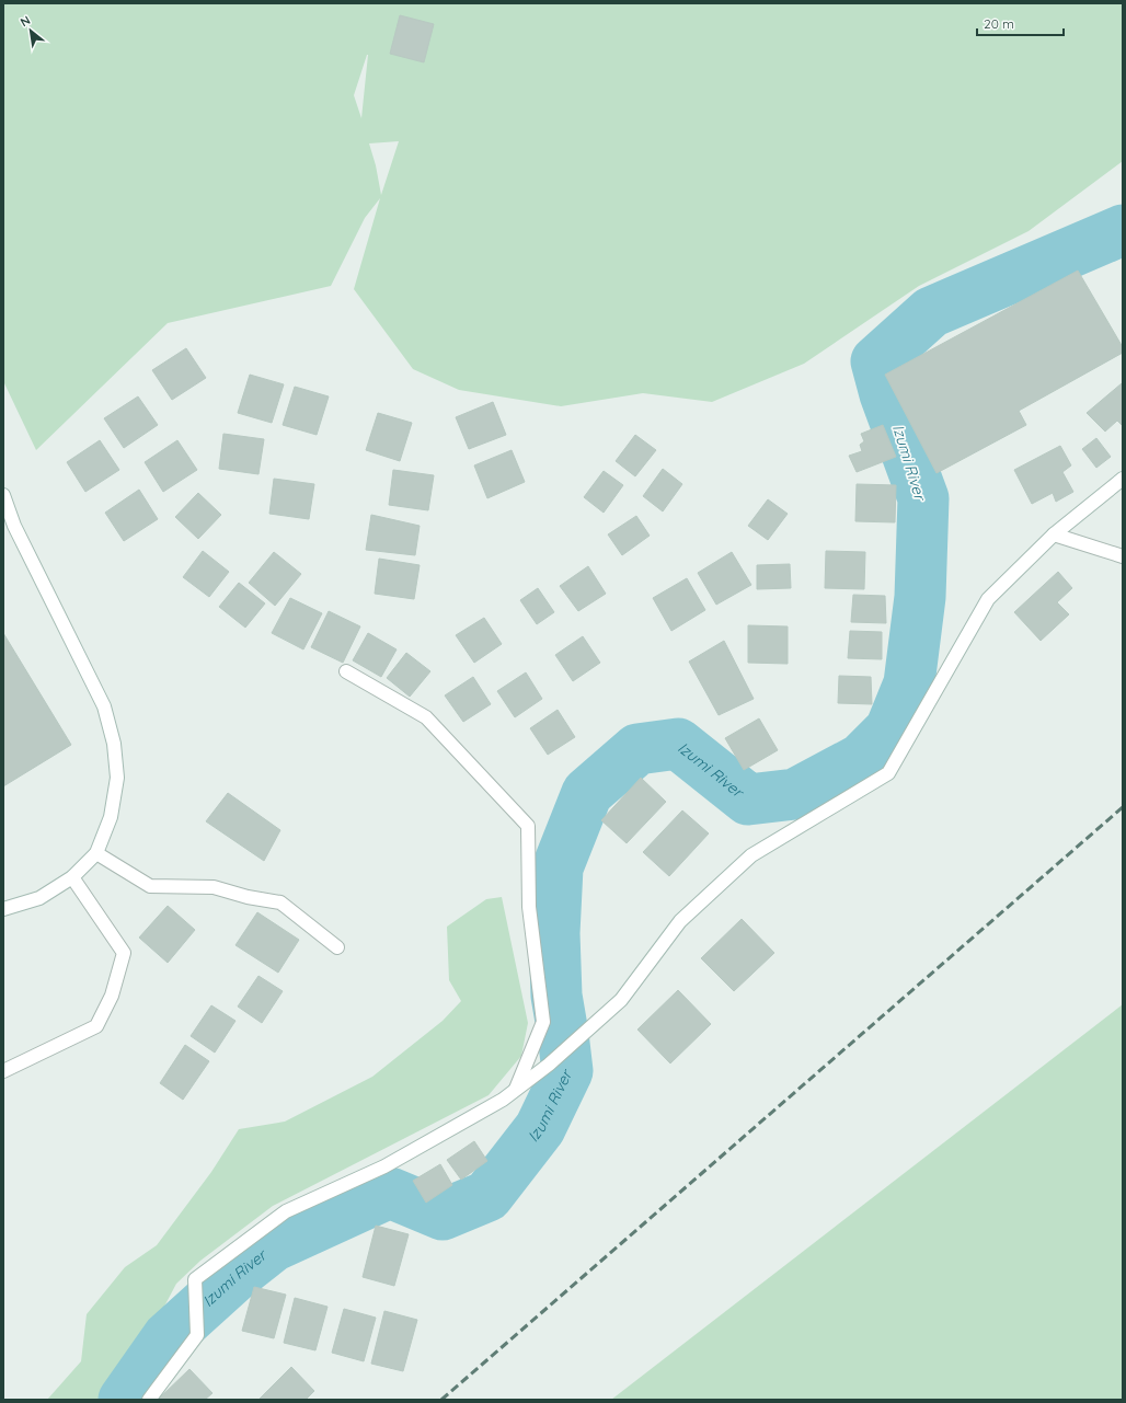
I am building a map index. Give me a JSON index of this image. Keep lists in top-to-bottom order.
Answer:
{
  "water": ["Izumi River"],
  "scale_bar": "20 m",
  "north": "top left"
}
